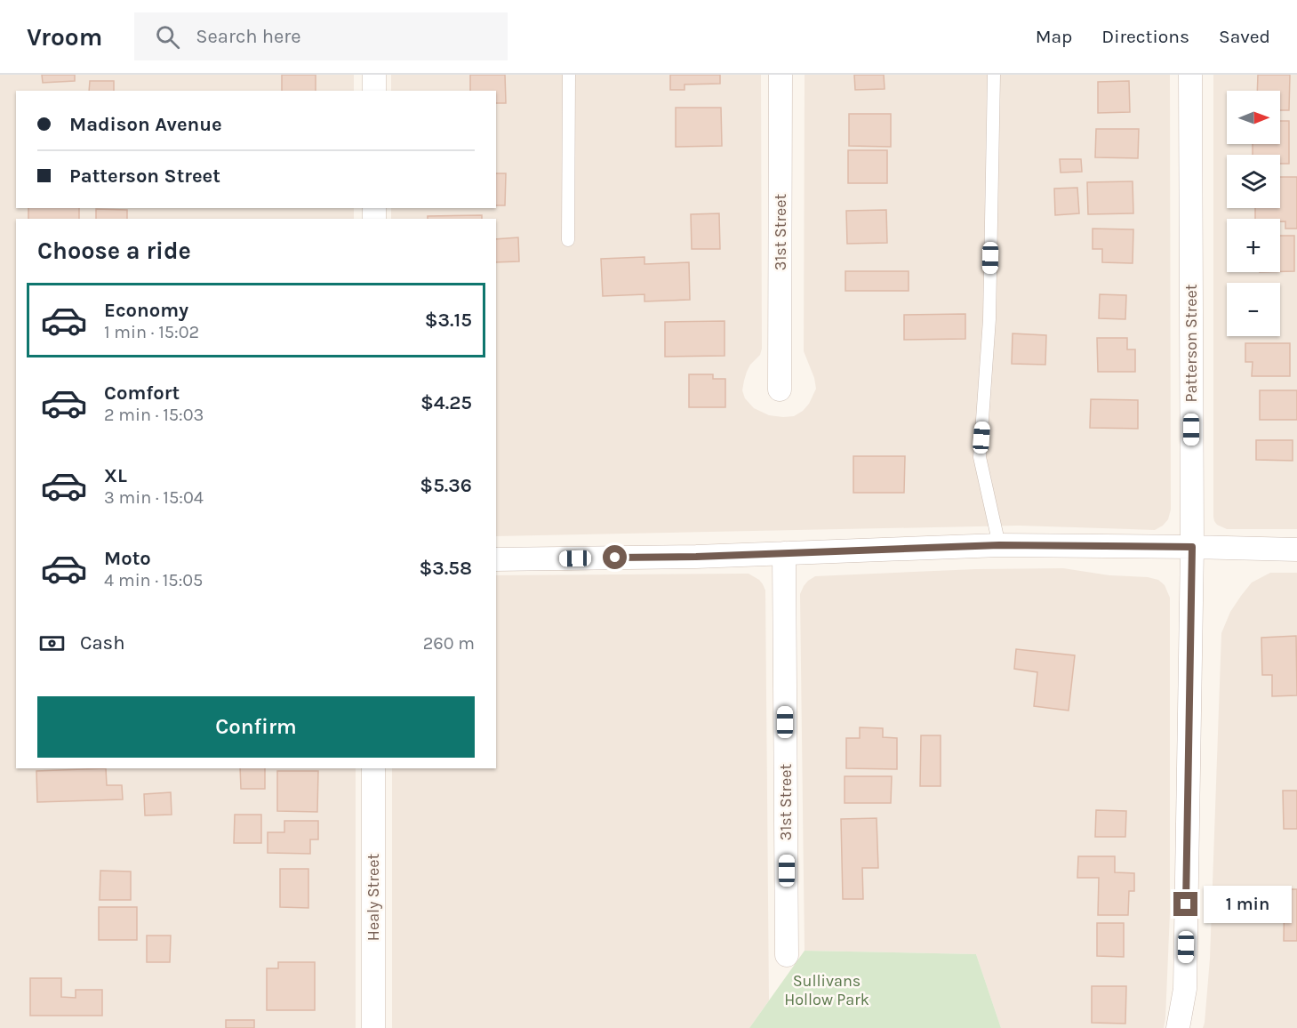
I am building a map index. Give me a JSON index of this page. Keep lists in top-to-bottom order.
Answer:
{
  "streets": {
    "street": ["31st Street", "Patterson Street", "Healy Street"]
  },
  "parks": ["Sullivans Hollow Park"],
  "north": "right",
  "page": {
    "header": "Vroom",
    "search": "Search here",
    "nav": ["Map", "Directions", "Saved"],
    "map_buttons": ["+", "−"],
    "banner": ["Madison Avenue", "Patterson Street"],
    "heading": "Choose a ride",
    "list": [
      {
        "name": "Economy",
        "note": "1 min · 15:02",
        "value": "$3.15"
      },
      {
        "name": "Comfort",
        "note": "2 min · 15:03",
        "value": "$4.25"
      },
      {
        "name": "XL",
        "note": "3 min · 15:04",
        "value": "$5.36"
      },
      {
        "name": "Moto",
        "note": "4 min · 15:05",
        "value": "$3.58"
      }
    ],
    "pay": ["Cash", "260 m"],
    "buttons": "Confirm",
    "bubble": "1 min"
  }
}
